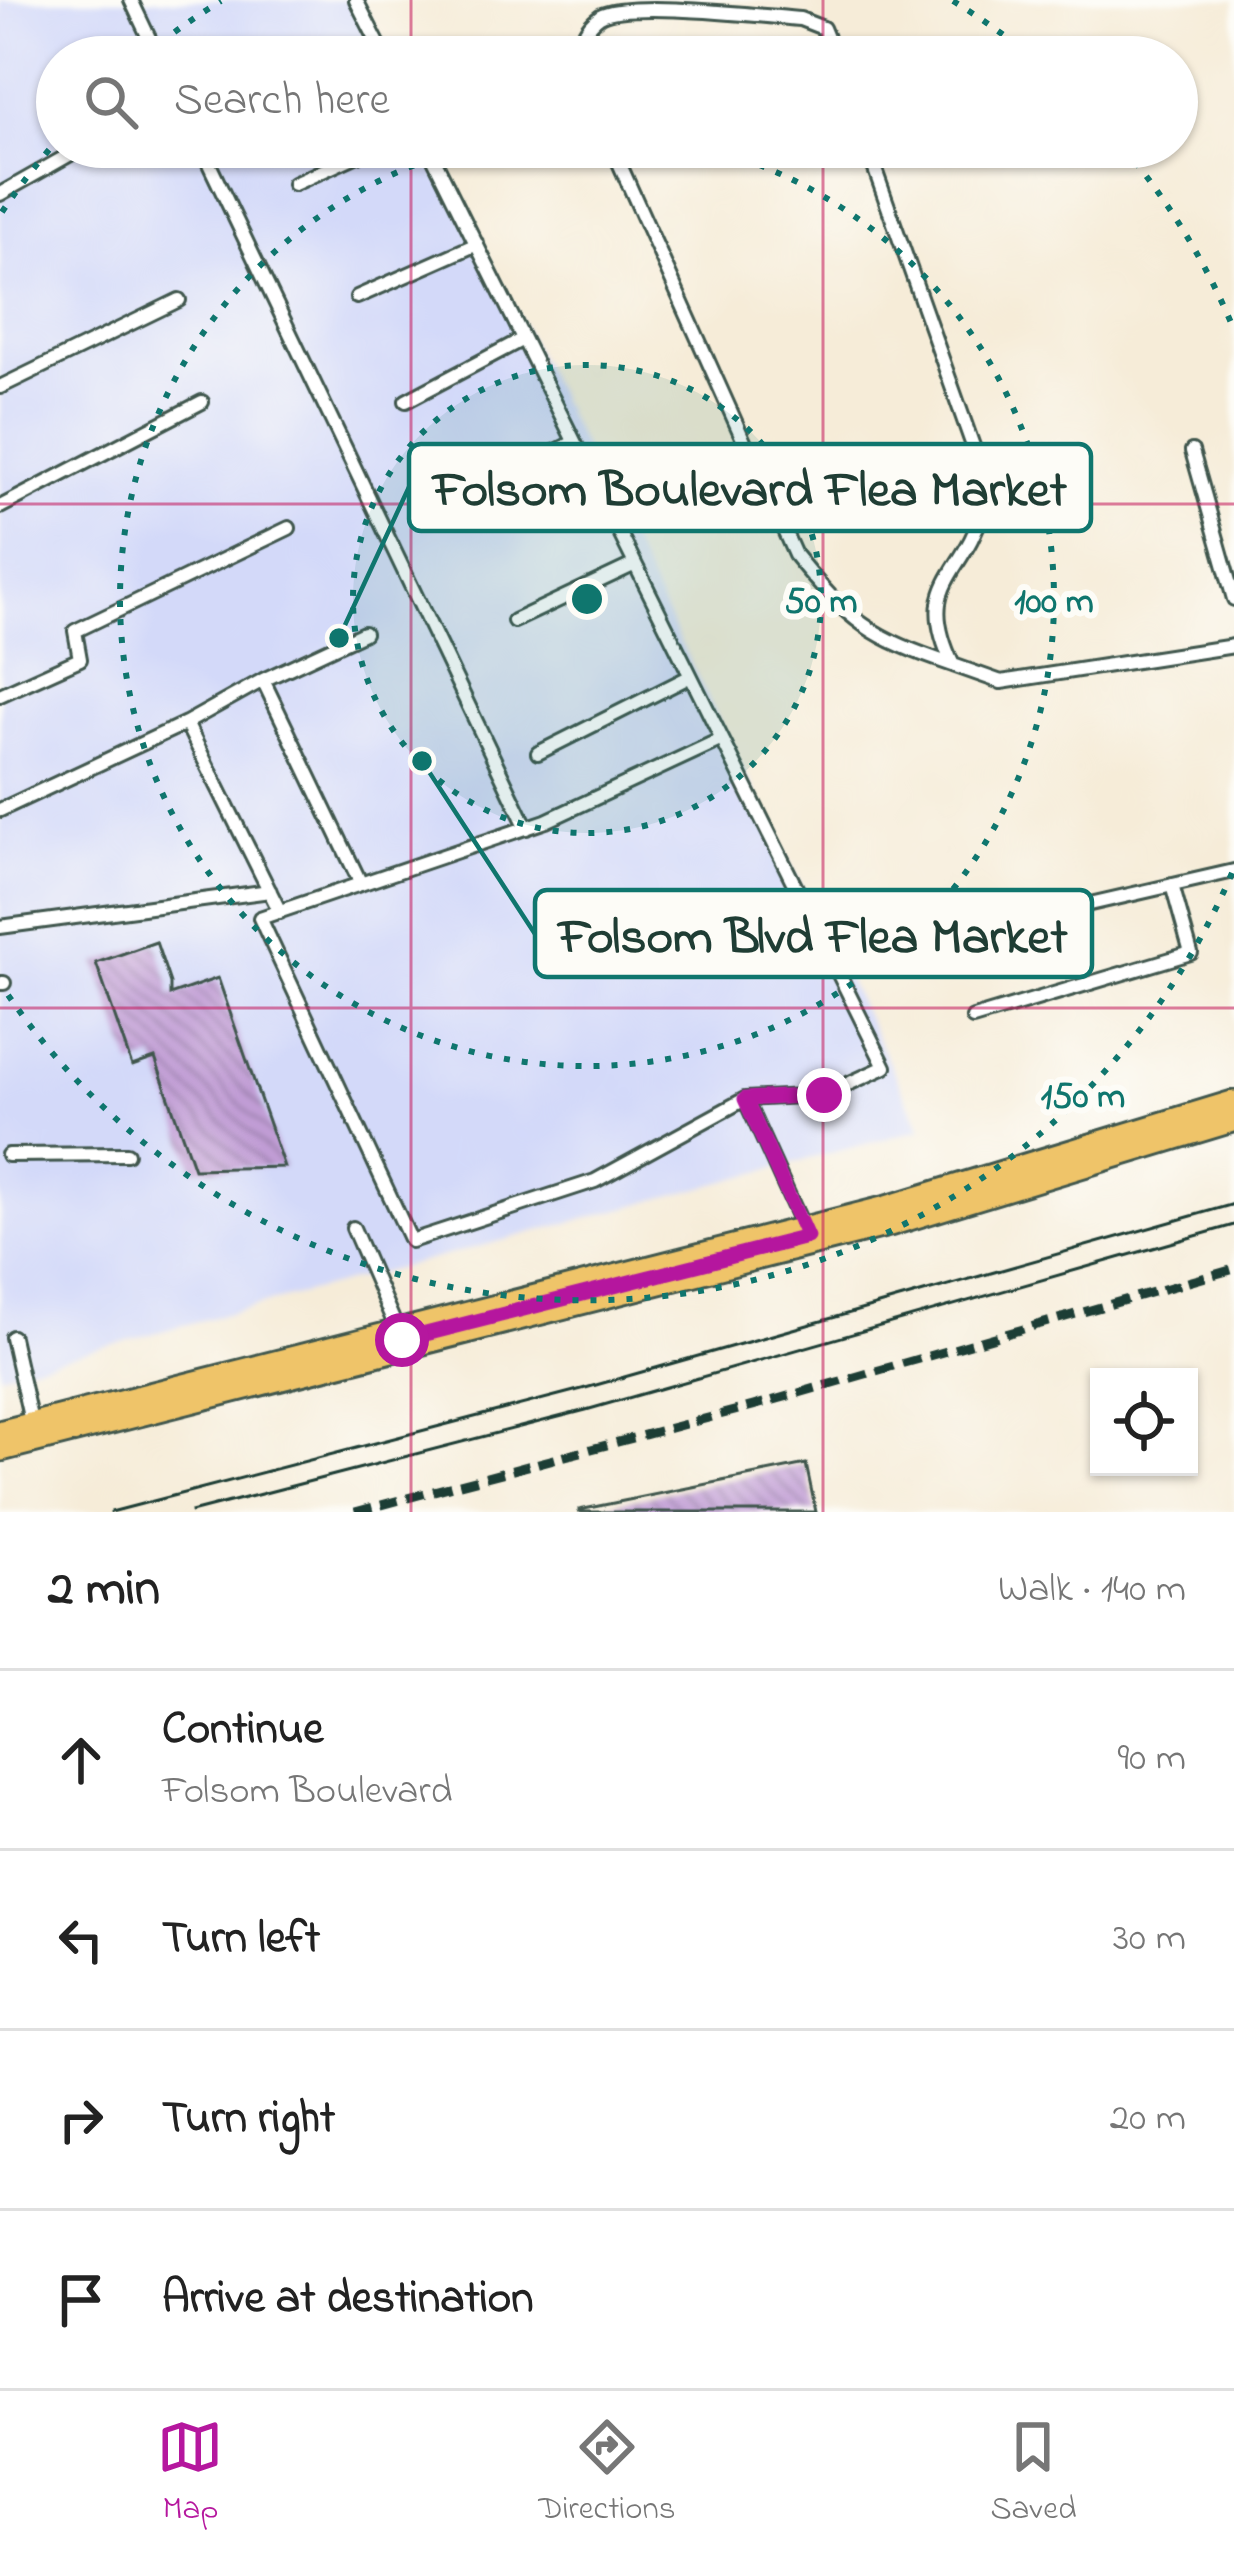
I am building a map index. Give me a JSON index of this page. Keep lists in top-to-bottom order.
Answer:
{
  "places": ["Folsom Boulevard Flea Market", "Folsom Blvd Flea Market"],
  "page": {
    "search": "Search here",
    "heading": ["2 min", "Walk · 140 m"],
    "list": [
      ["Continue", "Folsom Boulevard", "90 m"],
      ["Turn left", "30 m"],
      ["Turn right", "20 m"],
      "Arrive at destination"
    ],
    "nav": ["Map", "Directions", "Saved"]
  },
  "rings": ["50 m", "100 m", "150 m"]
}
